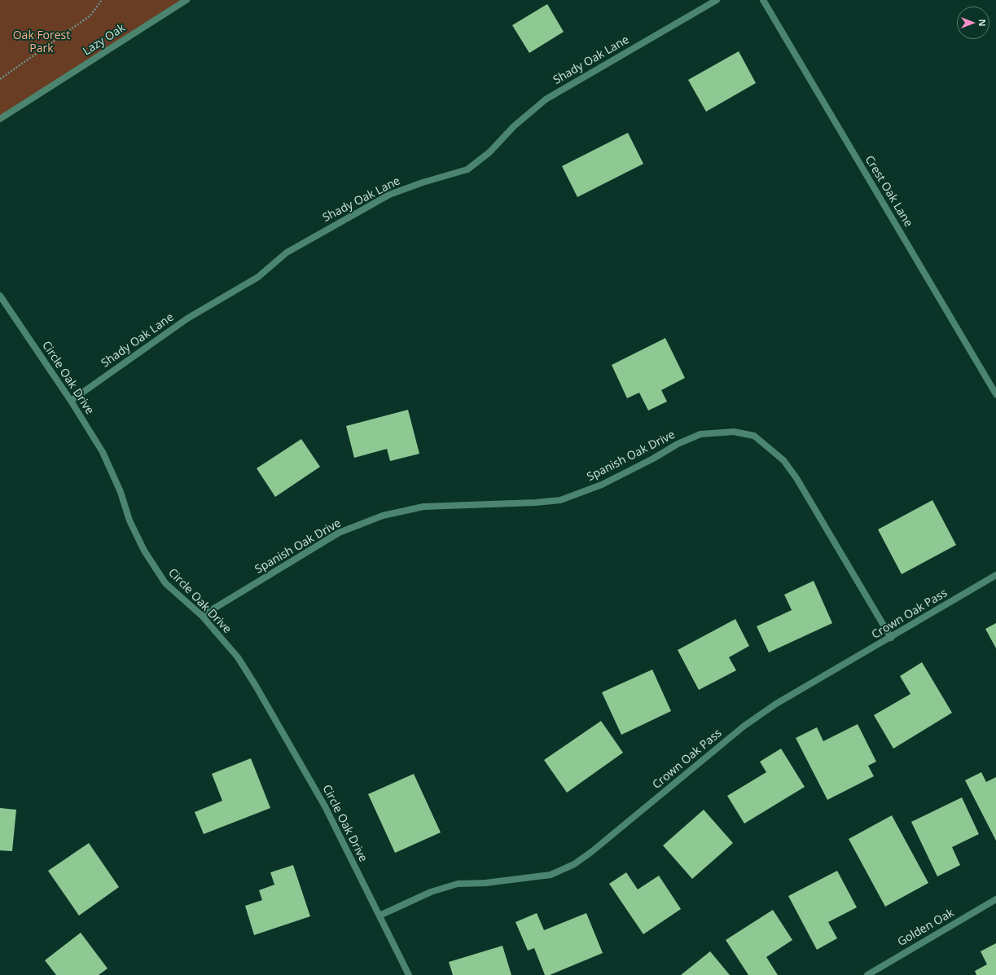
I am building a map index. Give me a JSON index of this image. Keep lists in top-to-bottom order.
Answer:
{
  "streets": {
    "street": [
      "Lazy Oak",
      "Shady Oak Lane",
      "Crest Oak Lane",
      "Circle Oak Drive",
      "Spanish Oak Drive",
      "Crown Oak Pass",
      "Golden Oak"
    ]
  },
  "crossings": [
    ["Shady Oak Lane", "Circle Oak Drive"],
    ["Circle Oak Drive", "Spanish Oak Drive"],
    ["Circle Oak Drive", "Crown Oak Pass"],
    ["Spanish Oak Drive", "Crown Oak Pass"]
  ],
  "parks": ["Oak Forest Park"],
  "north": "right"
}
